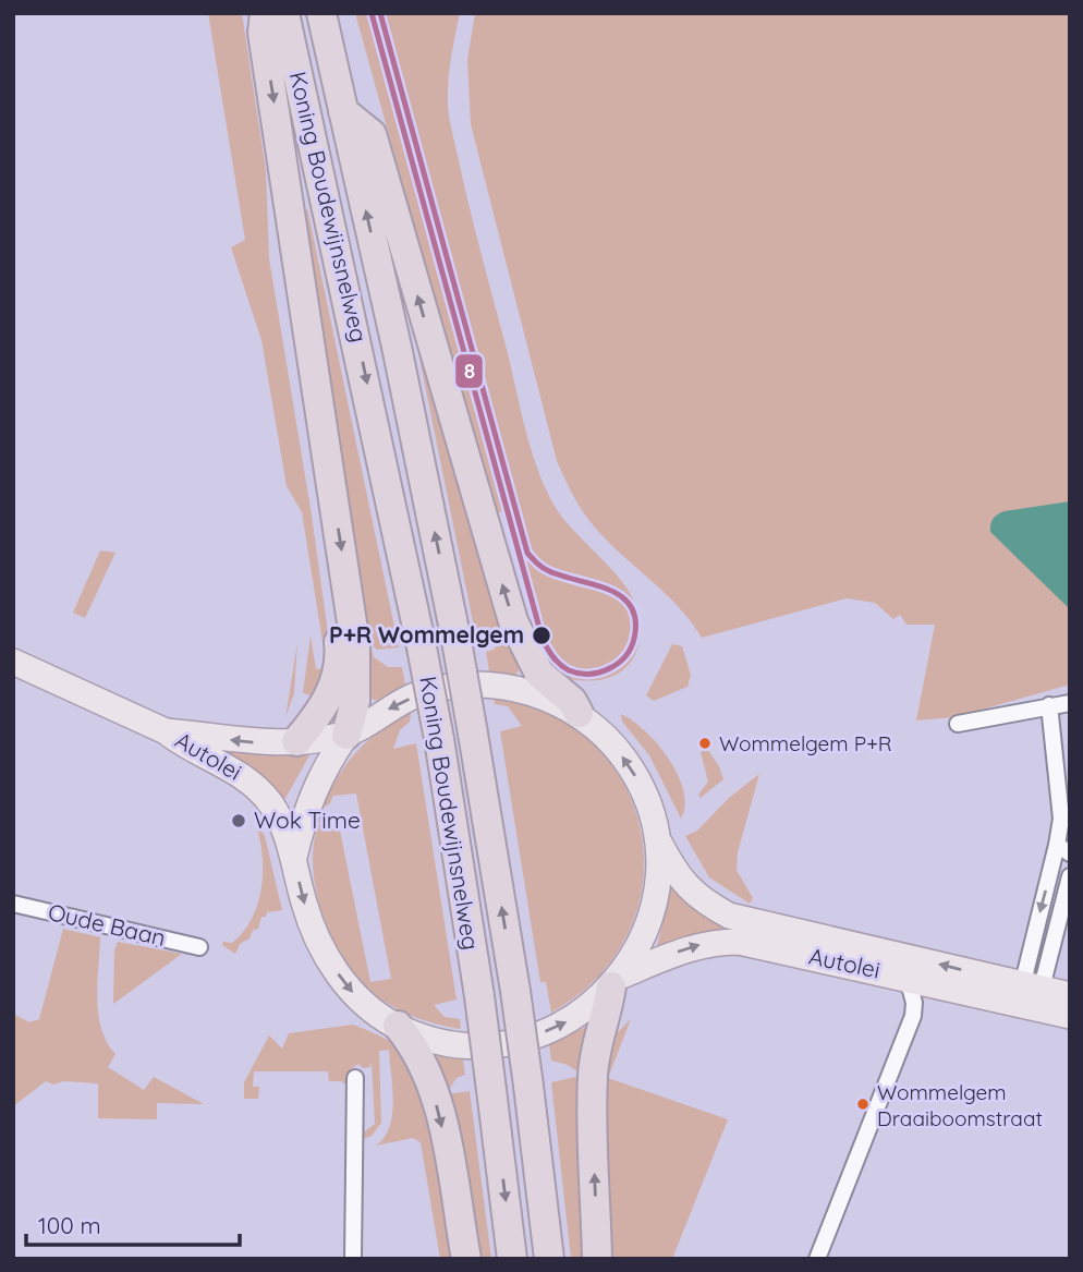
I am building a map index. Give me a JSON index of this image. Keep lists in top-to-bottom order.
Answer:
{
  "streets": {
    "highway": ["Koning Boudewijnsnelweg"],
    "main road": ["Autolei"],
    "street": ["Oude Baan"]
  },
  "places": [
    "P+R Wommelgem",
    "Wommelgem P+R",
    "Wok Time",
    "Wommelgem Draaiboomstraat"
  ],
  "lines": ["transit line 8"],
  "scale_bar": "100 m"
}
